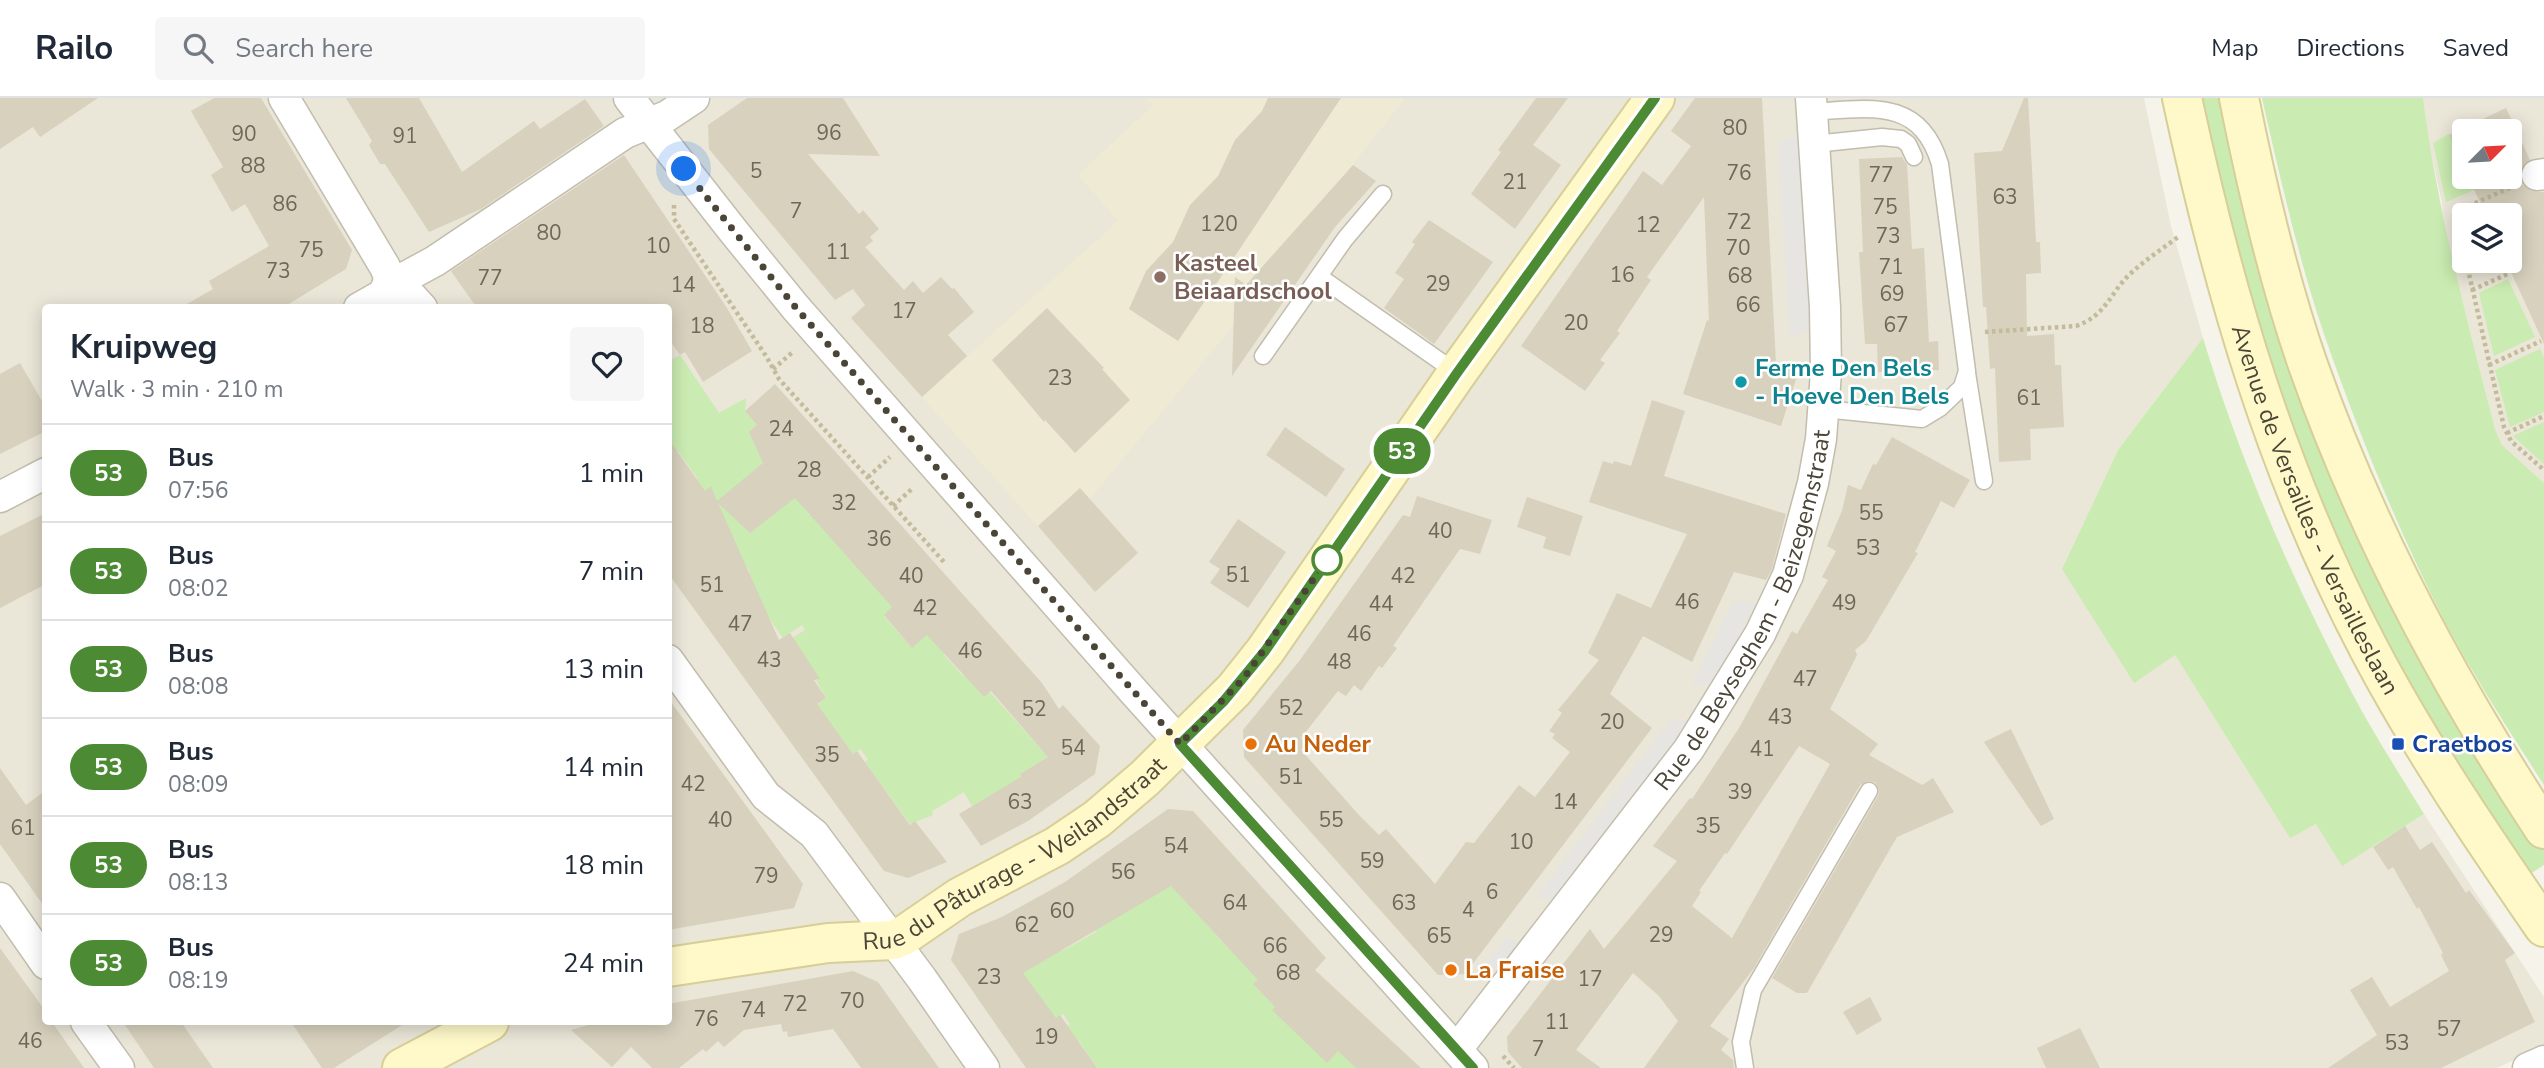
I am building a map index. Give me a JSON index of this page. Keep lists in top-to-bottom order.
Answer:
{
  "streets": {
    "street": ["Avenue de Versailles - Versailleslaan", "Rue de Beyseghem - Beizegemstraat", "Rue du Pâturage - Weilandstraat"]
  },
  "places": {
    "other": [
      "Kasteel Beiaardschool",
      "Ferme Den Bels - Hoeve Den Bels",
      "Au Neder",
      "La Fraise"
    ],
    "transit": ["Craetbos"]
  },
  "lines": ["bus line 53"],
  "house_numbers": [
    "80",
    "96",
    "90",
    "91",
    "88",
    "5",
    "76",
    "77",
    "21",
    "63",
    "86",
    "75",
    "7",
    "72",
    "120",
    "12",
    "80",
    "73",
    "10",
    "70",
    "75",
    "11",
    "71",
    "73",
    "16",
    "68",
    "77",
    "29",
    "14",
    "69",
    "66",
    "17",
    "20",
    "67",
    "18",
    "23",
    "61",
    "24",
    "28",
    "32",
    "55",
    "40",
    "36",
    "53",
    "51",
    "40",
    "42",
    "51",
    "46",
    "49",
    "44",
    "42",
    "47",
    "46",
    "46",
    "43",
    "48",
    "47",
    "52",
    "52",
    "43",
    "20",
    "54",
    "41",
    "35",
    "51",
    "42",
    "39",
    "63",
    "14",
    "40",
    "55",
    "35",
    "61",
    "10",
    "54",
    "59",
    "56",
    "79",
    "6",
    "64",
    "63",
    "4",
    "60",
    "62",
    "29",
    "65",
    "66",
    "68",
    "23",
    "17",
    "70",
    "72",
    "74",
    "76",
    "11",
    "57",
    "19",
    "46",
    "53",
    "7"
  ],
  "north": "top right",
  "page": {
    "header": "Railo",
    "search": "Search here",
    "nav": ["Map", "Directions", "Saved"],
    "on_map": "53",
    "heading": ["Kruipweg", "Walk · 3 min · 210 m"],
    "list": [
      {
        "mark": "53",
        "name": "Bus",
        "note": "07:56",
        "value": "1 min"
      },
      {
        "mark": "53",
        "name": "Bus",
        "note": "08:02",
        "value": "7 min"
      },
      {
        "mark": "53",
        "name": "Bus",
        "note": "08:08",
        "value": "13 min"
      },
      {
        "mark": "53",
        "name": "Bus",
        "note": "08:09",
        "value": "14 min"
      },
      {
        "mark": "53",
        "name": "Bus",
        "note": "08:13",
        "value": "18 min"
      },
      {
        "mark": "53",
        "name": "Bus",
        "note": "08:19",
        "value": "24 min"
      }
    ]
  }
}
